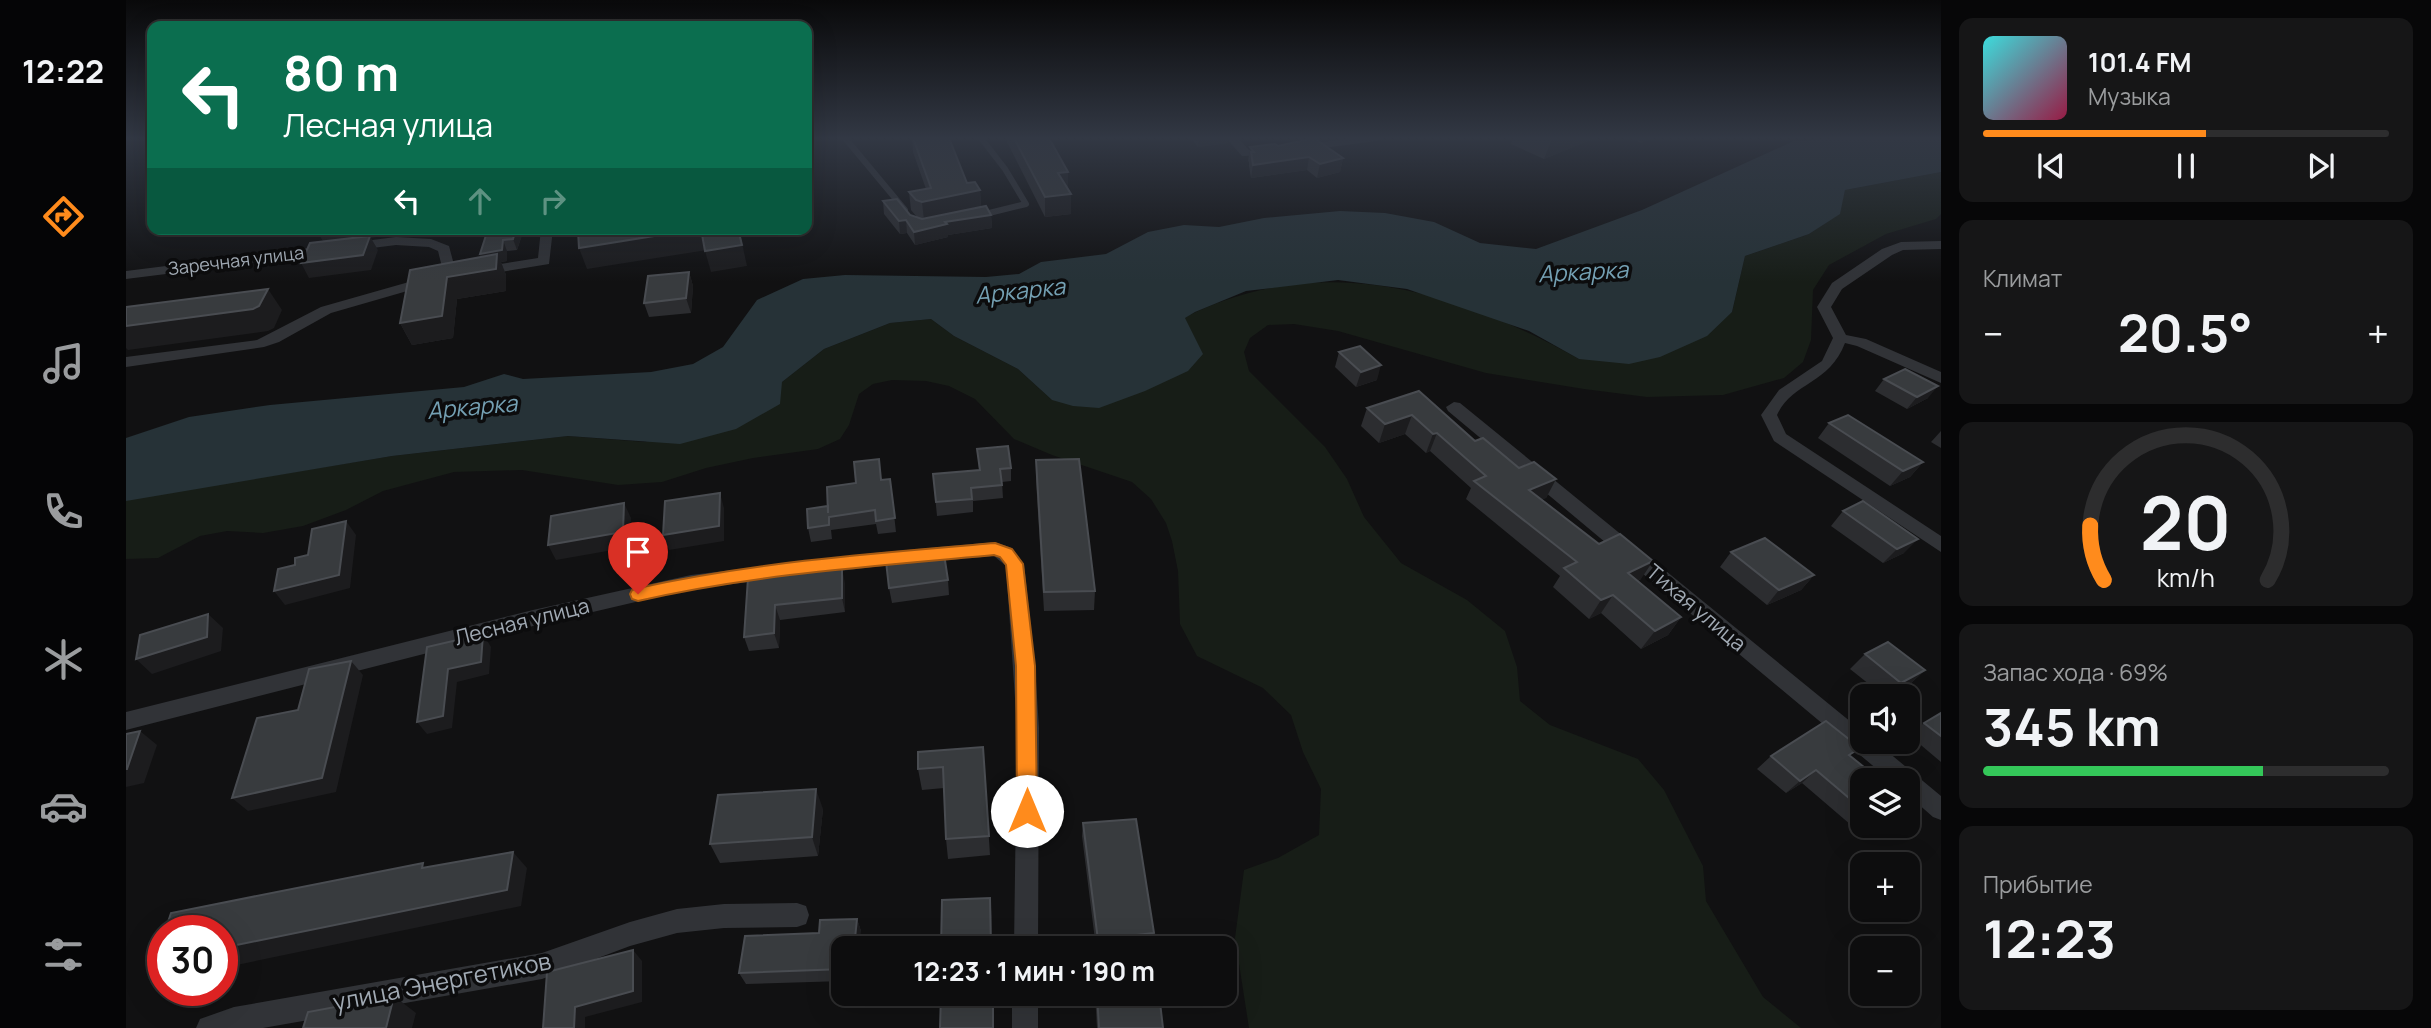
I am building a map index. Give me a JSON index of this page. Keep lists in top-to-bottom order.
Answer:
{
  "streets": {
    "street": [
      "Заречная улица",
      "Тихая улица",
      "Лесная улица",
      "улица Энергетиков"
    ]
  },
  "water": ["Аркарка"],
  "page": {
    "tabs": "12:22",
    "turn": ["80 m", "Лесная улица"],
    "song": ["101.4 FM", "Музыка"],
    "tile": [
      "Климат",
      ["Запас хода · 69%", "345 km"],
      ["Прибытие", "12:23"]
    ],
    "heat": ["−", "20.5°", "+"],
    "map_buttons": ["+", "−"],
    "limit": "30",
    "trip": "12:23 · 1 мин · 190 m",
    "gauge": ["20", "km/h"]
  }
}
